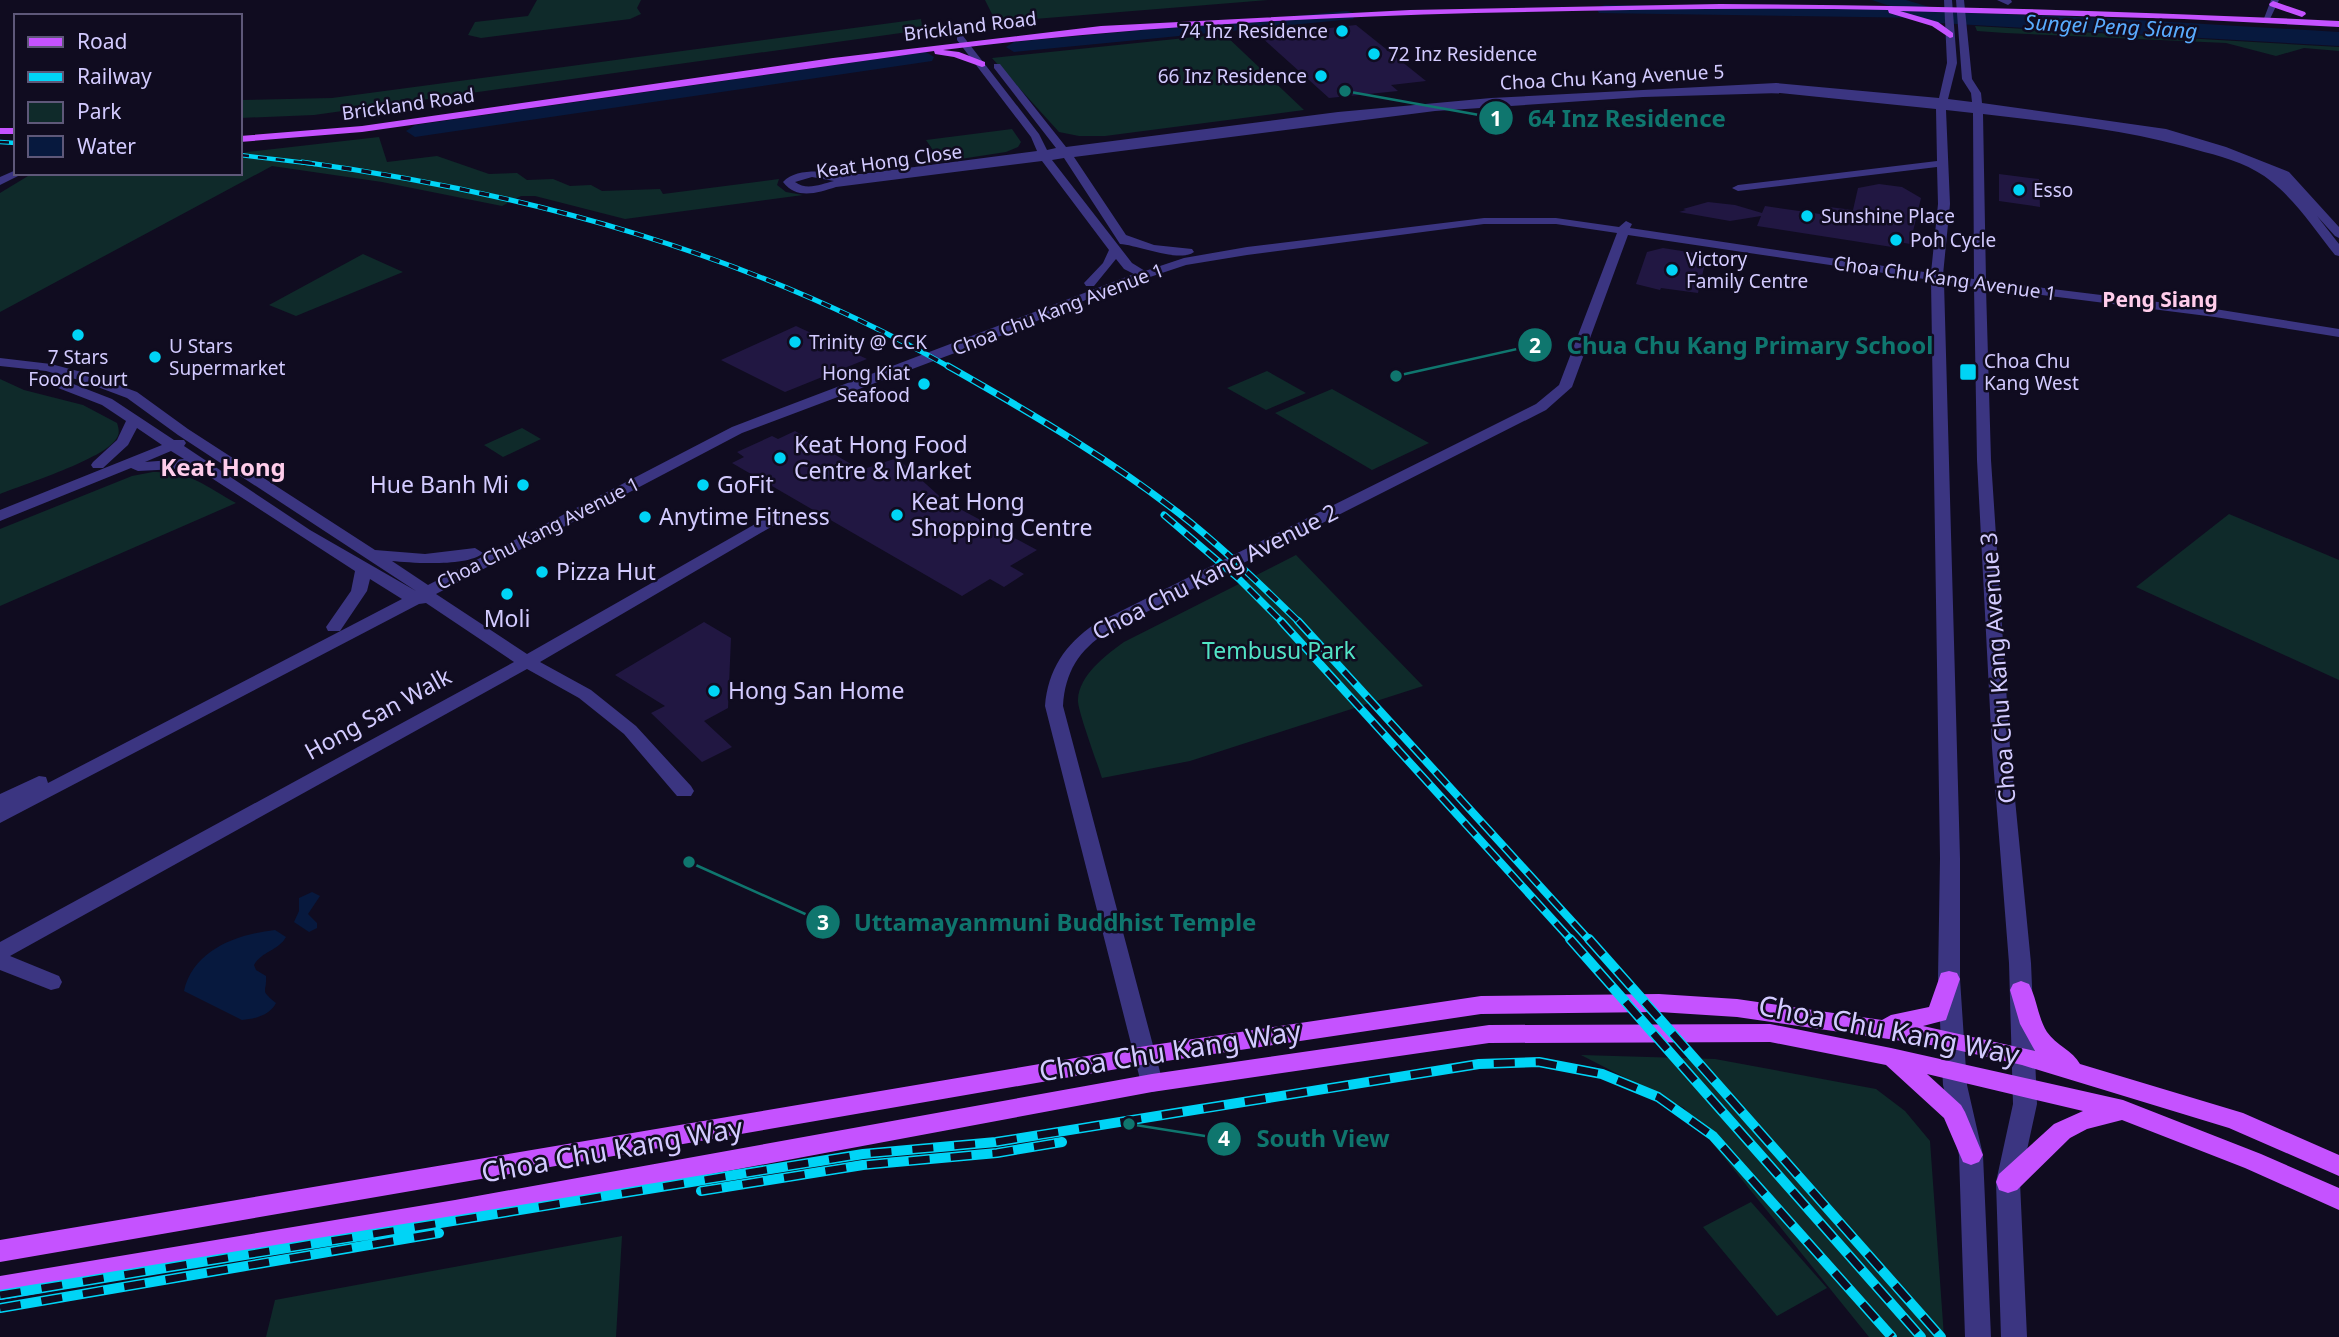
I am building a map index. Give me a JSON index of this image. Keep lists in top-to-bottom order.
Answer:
{
  "streets": {
    "main road": ["Brickland Road", "Choa Chu Kang Way"],
    "street": [
      "Choa Chu Kang Avenue 5",
      "Keat Hong Close",
      "Choa Chu Kang Avenue 1",
      "Choa Chu Kang Avenue 2",
      "Choa Chu Kang Avenue 3",
      "Hong San Walk"
    ]
  },
  "crossings": [
    ["Brickland Road", "Choa Chu Kang Avenue 3"],
    ["Choa Chu Kang Avenue 5", "Keat Hong Close"],
    ["Choa Chu Kang Avenue 5", "Choa Chu Kang Avenue 3"],
    ["Choa Chu Kang Avenue 1", "Choa Chu Kang Avenue 2"],
    ["Choa Chu Kang Avenue 1", "Choa Chu Kang Avenue 3"],
    ["Choa Chu Kang Avenue 2", "Choa Chu Kang Way"],
    ["Choa Chu Kang Avenue 3", "Choa Chu Kang Way"]
  ],
  "districts": ["Peng Siang", "Keat Hong"],
  "water": ["Sungei Peng Siang"],
  "parks": ["Tembusu Park"],
  "places": {
    "other": [
      "74 Inz Residence",
      "72 Inz Residence",
      "66 Inz Residence",
      "64 Inz Residence",
      "Esso",
      "Sunshine Place",
      "Poh Cycle",
      "Victory Family Centre",
      "7 Stars Food Court",
      "Trinity @ CCK",
      "U Stars Supermarket",
      "Chua Chu Kang Primary School",
      "Hong Kiat Seafood",
      "Keat Hong Food Centre & Market",
      "Hue Banh Mi",
      "GoFit",
      "Keat Hong Shopping Centre",
      "Anytime Fitness",
      "Pizza Hut",
      "Moli",
      "Hong San Home",
      "Uttamayanmuni Buddhist Temple",
      "South View"
    ],
    "transit": ["Choa Chu Kang West"]
  },
  "legend": [
    "Road",
    "Railway",
    "Park",
    "Water"
  ]
}
